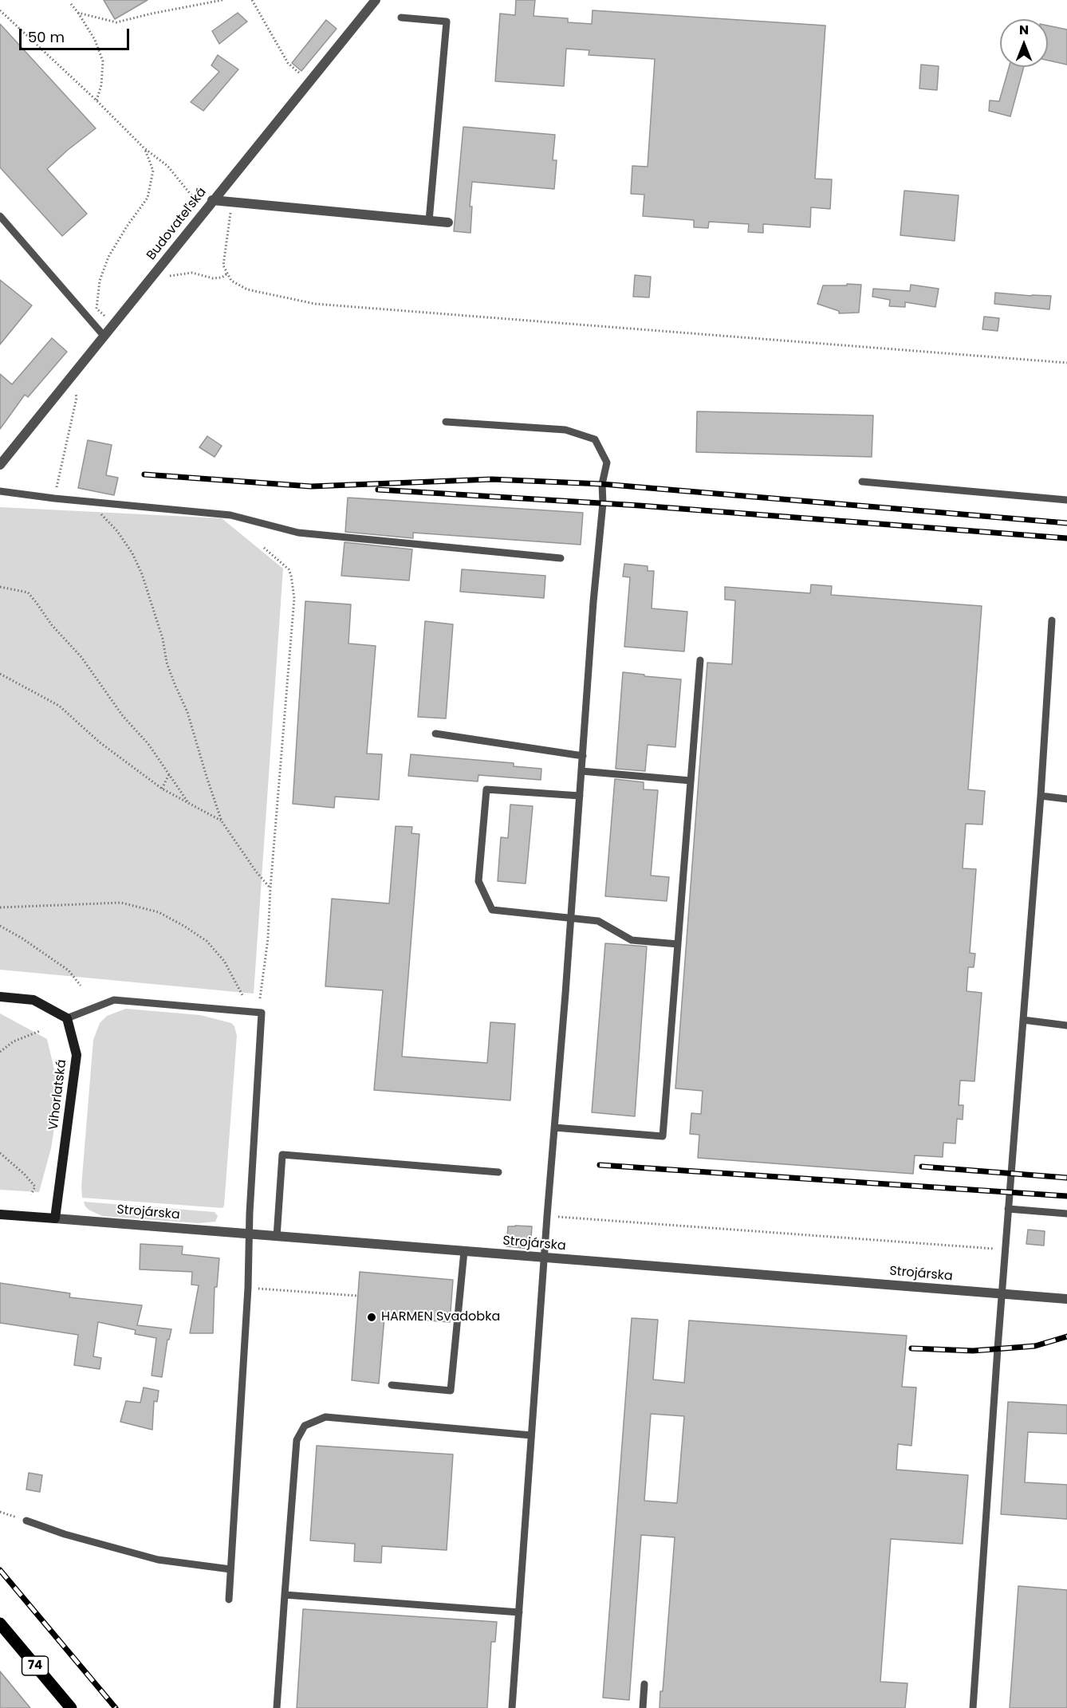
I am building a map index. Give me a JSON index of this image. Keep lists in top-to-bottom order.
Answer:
{
  "streets": {
    "main road": ["Vihorlatská", "Strojárska", "74"],
    "street": ["Budovateľská"]
  },
  "crossings": [
    ["Vihorlatská", "Strojárska"]
  ],
  "places": ["HARMEN Svadobka"],
  "scale_bar": "50 m",
  "north": "top"
}
